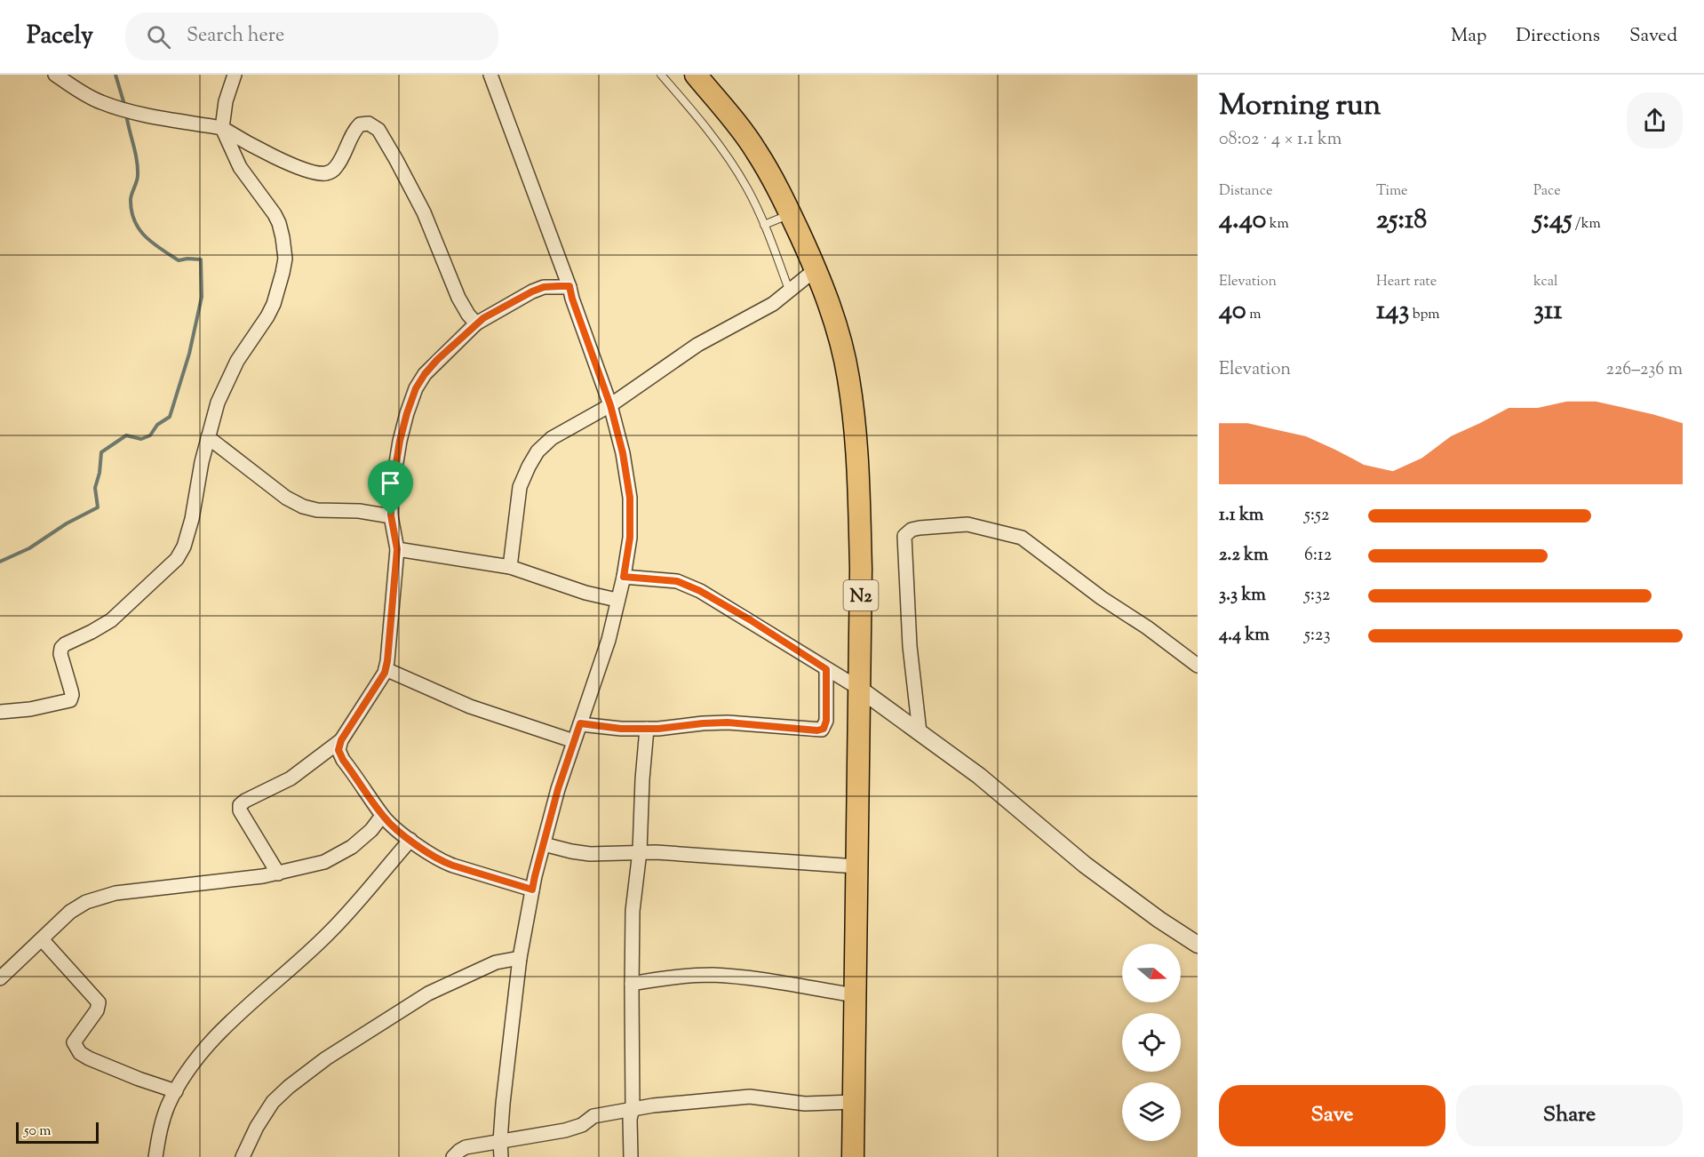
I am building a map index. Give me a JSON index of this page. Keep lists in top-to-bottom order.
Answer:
{
  "streets": {
    "highway": ["N2"]
  },
  "scale_bar": "50 m",
  "north": "right",
  "page": {
    "header": "Pacely",
    "search": "Search here",
    "nav": ["Map", "Directions", "Saved"],
    "heading": ["Morning run", "08:02 · 4 × 1.1 km"],
    "stats": [
      ["Distance", "4.40 km"],
      ["Time", "25:18"],
      ["Pace", "5:45 /km"],
      ["Elevation", "40 m"],
      ["Heart rate", "143 bpm"],
      ["kcal", "311"]
    ],
    "chart": ["Elevation", "226–236 m"],
    "list": [
      {
        "name": "1.1 km",
        "note": "5:52"
      },
      {
        "name": "2.2 km",
        "note": "6:12"
      },
      {
        "name": "3.3 km",
        "note": "5:32"
      },
      {
        "name": "4.4 km",
        "note": "5:23"
      }
    ],
    "buttons": ["Save", "Share"],
    "scale": "50 m"
  }
}
